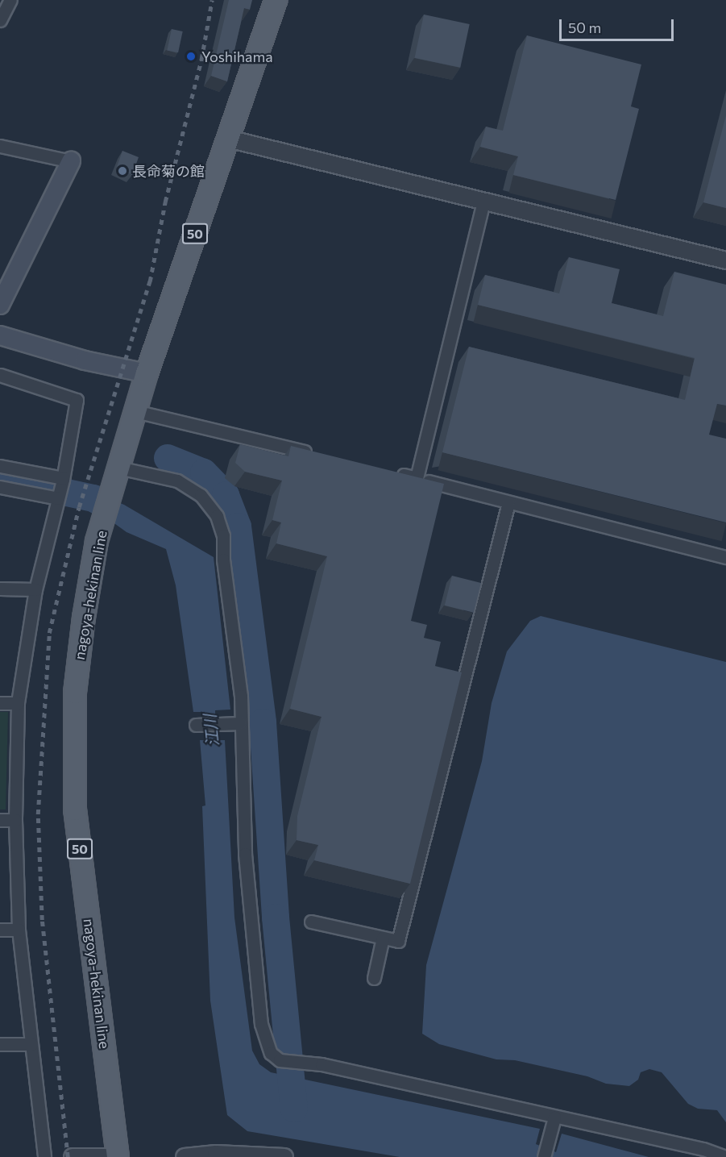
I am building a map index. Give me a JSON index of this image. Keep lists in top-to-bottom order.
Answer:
{
  "streets": {
    "main road": ["50", "nagoya-hekinan line"]
  },
  "water": ["江川"],
  "places": ["Yoshihama", "長命菊の館"],
  "scale_bar": "50 m"
}
